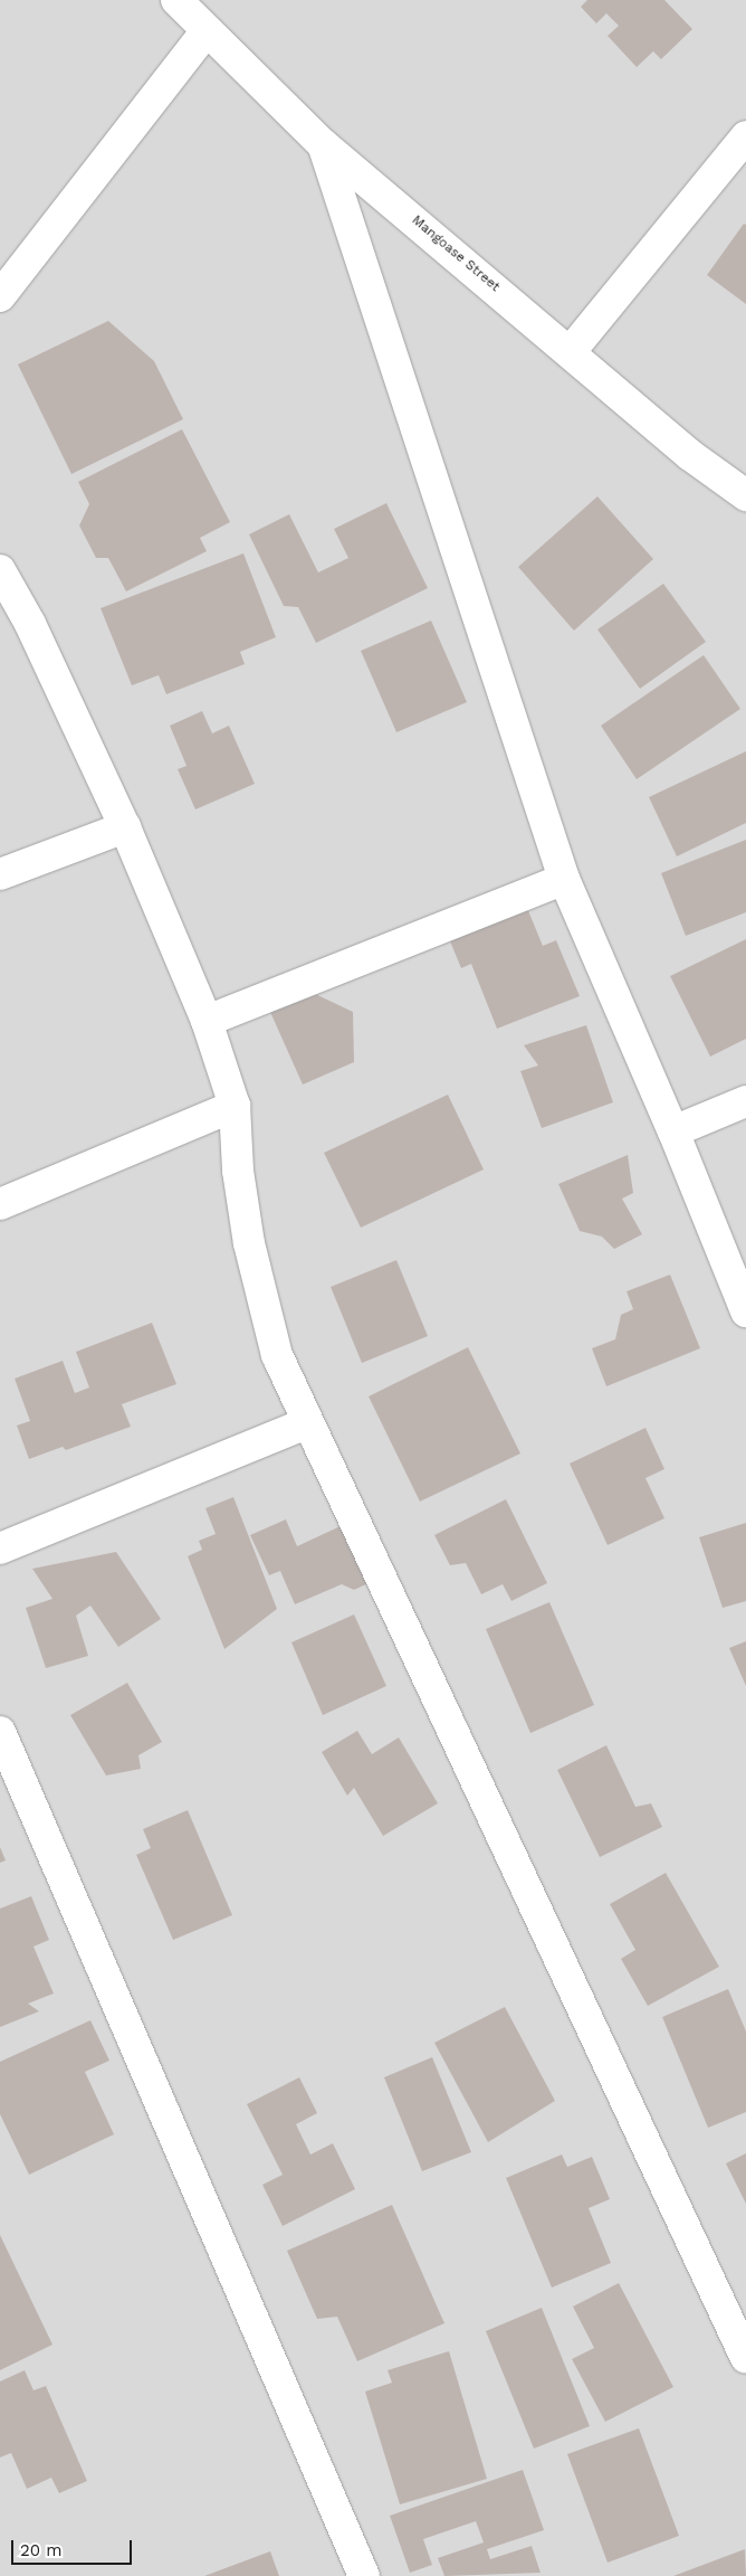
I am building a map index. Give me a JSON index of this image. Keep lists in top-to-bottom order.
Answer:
{
  "streets": {
    "street": ["Mangoase Street"]
  },
  "scale_bar": "20 m"
}
